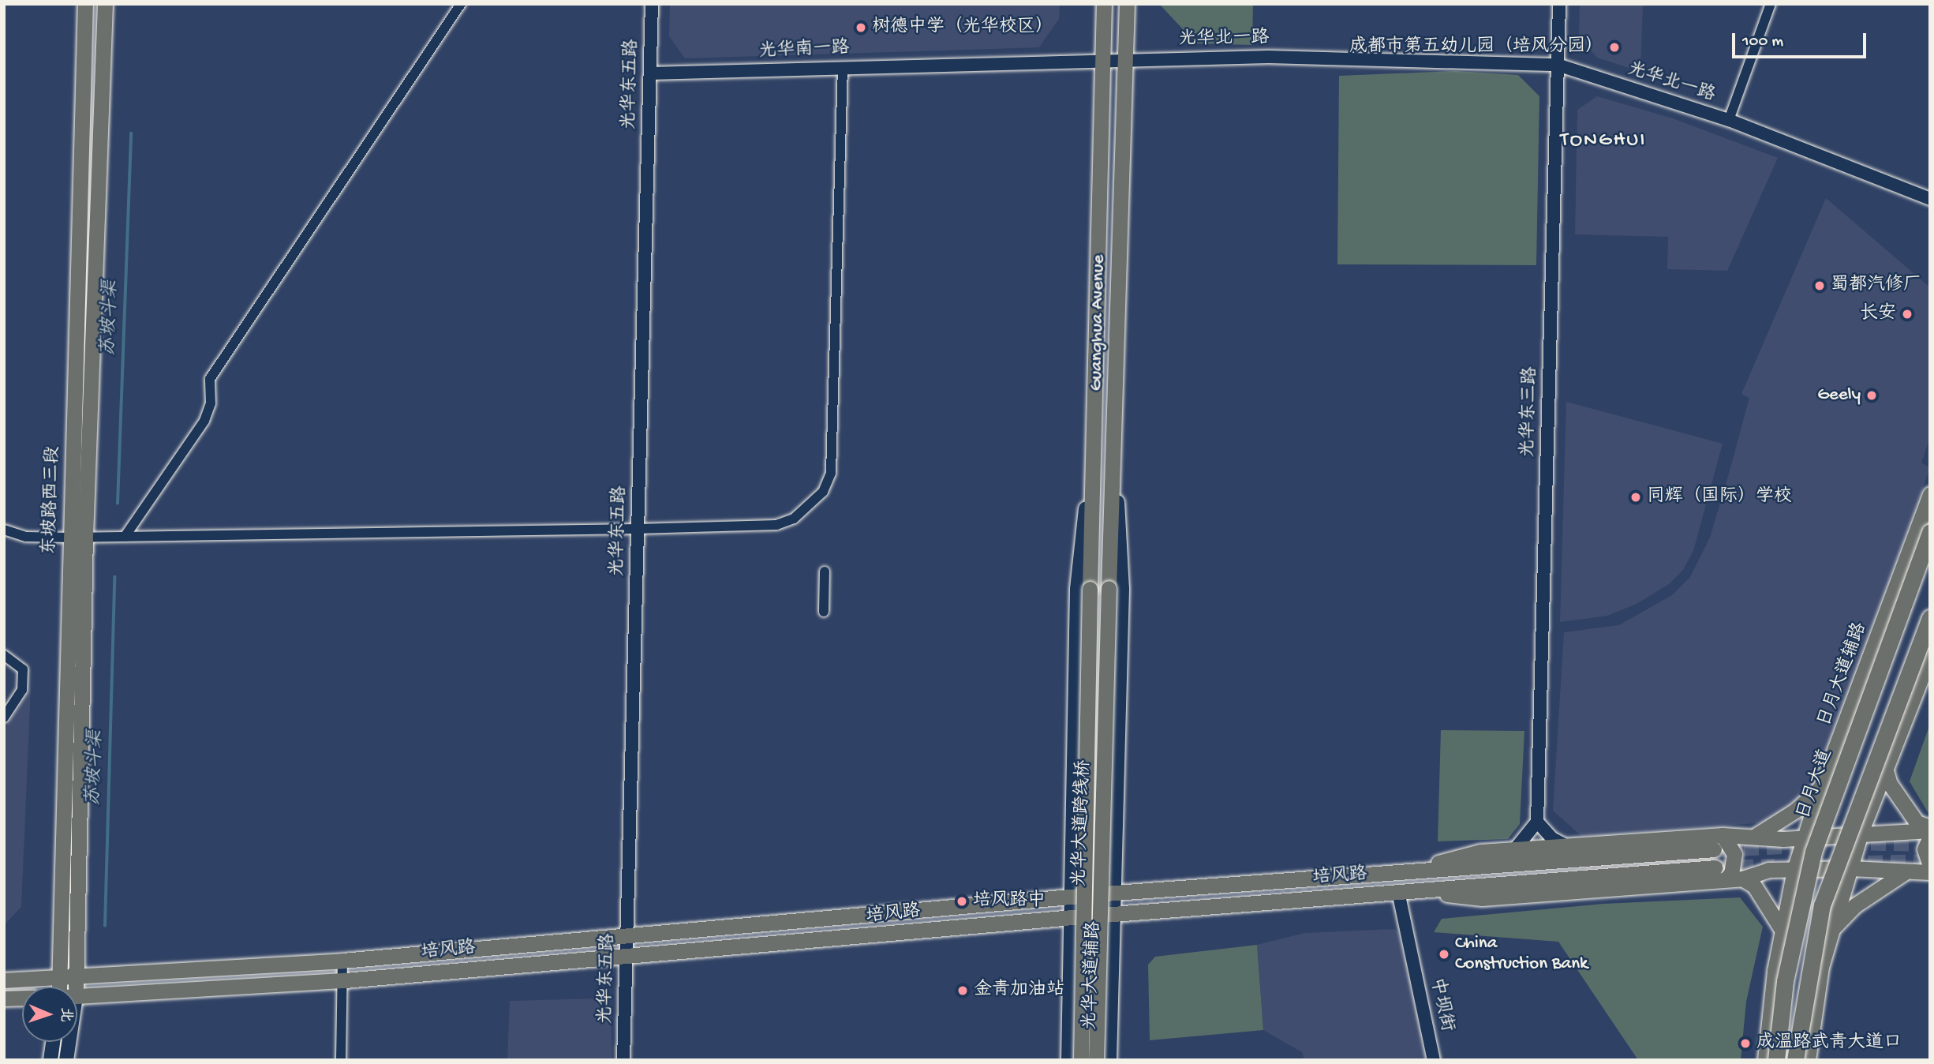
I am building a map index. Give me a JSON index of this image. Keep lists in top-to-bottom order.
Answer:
{
  "streets": {
    "highway": ["日月大道"],
    "main road": [
      "Guanghua Avenue",
      "东坡路西三段",
      "日月大道辅路",
      "光华大道跨线桥",
      "培风路",
      "光华大道辅路"
    ],
    "street": [
      "光华北一路",
      "光华南一路",
      "光华东五路",
      "光华东三路",
      "中坝街"
    ]
  },
  "crossings": [
    ["光华北一路", "光华南一路"],
    ["光华北一路", "Guanghua Avenue"],
    ["光华北一路", "光华东三路"],
    ["光华南一路", "光华东五路"],
    ["光华南一路", "Guanghua Avenue"],
    ["光华东五路", "培风路"],
    ["Guanghua Avenue", "光华大道跨线桥"],
    ["Guanghua Avenue", "光华大道辅路"],
    ["东坡路西三段", "培风路"],
    ["培风路", "光华大道辅路"],
    ["培风路", "中坝街"]
  ],
  "districts": ["TONGHUI"],
  "water": ["苏坡斗渠"],
  "places": [
    "树德中学（光华校区）",
    "成都市第五幼儿园（培风分园）",
    "蜀都汽修厂",
    "长安",
    "Geely",
    "同辉（国际）学校",
    "培风路中",
    "China Construction Bank",
    "金青加油站",
    "成温路武青大道口"
  ],
  "scale_bar": "100 m",
  "north": "right"
}
